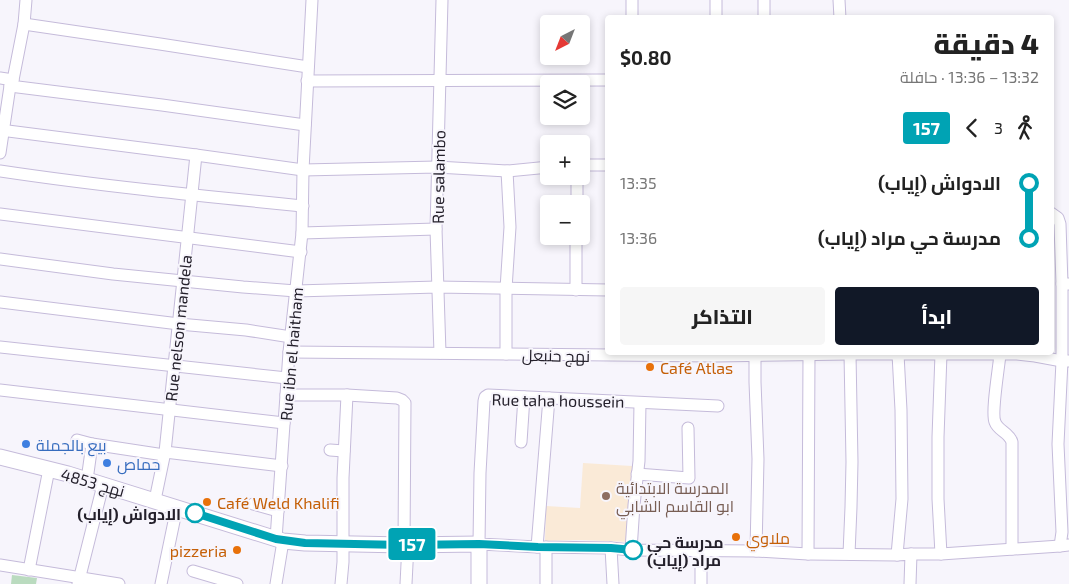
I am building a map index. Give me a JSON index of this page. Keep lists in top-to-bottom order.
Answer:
{
  "streets": {
    "street": [
      "Rue salambo",
      "Rue nelson mandela",
      "Rue ibn el haitham",
      "نهج حنبعل",
      "Rue taha houssein",
      "نهج 4853"
    ]
  },
  "crossings": [
    ["Rue salambo", "نهج حنبعل"],
    ["Rue nelson mandela", "نهج 4853"],
    ["Rue ibn el haitham", "نهج حنبعل"],
    ["Rue ibn el haitham", "نهج 4853"],
    ["Rue taha houssein", "نهج 4853"]
  ],
  "places": [
    "Café Atlas",
    "بيع بالجملة",
    "حماص",
    "المدرسة الابتدائية ابو القاسم الشابي",
    "Café Weld Khalifi",
    "الادواش (إياب)",
    "ملاوي",
    "pizzeria",
    "مدرسة حي مراد (إياب)"
  ],
  "lines": ["bus line 157"],
  "north": "bottom left",
  "page": {
    "on_map": "157",
    "map_buttons": ["+", "−"],
    "heading": ["4 دقيقة", "13:32 – 13:36 · حافلة", "$0.80"],
    "legs": ["3", "157"],
    "list": [
      {
        "name": "الادواش (إياب)",
        "value": "13:35"
      },
      {
        "name": "مدرسة حي مراد (إياب)",
        "value": "13:36"
      }
    ],
    "buttons": ["ابدأ", "التذاكر"]
  }
}
